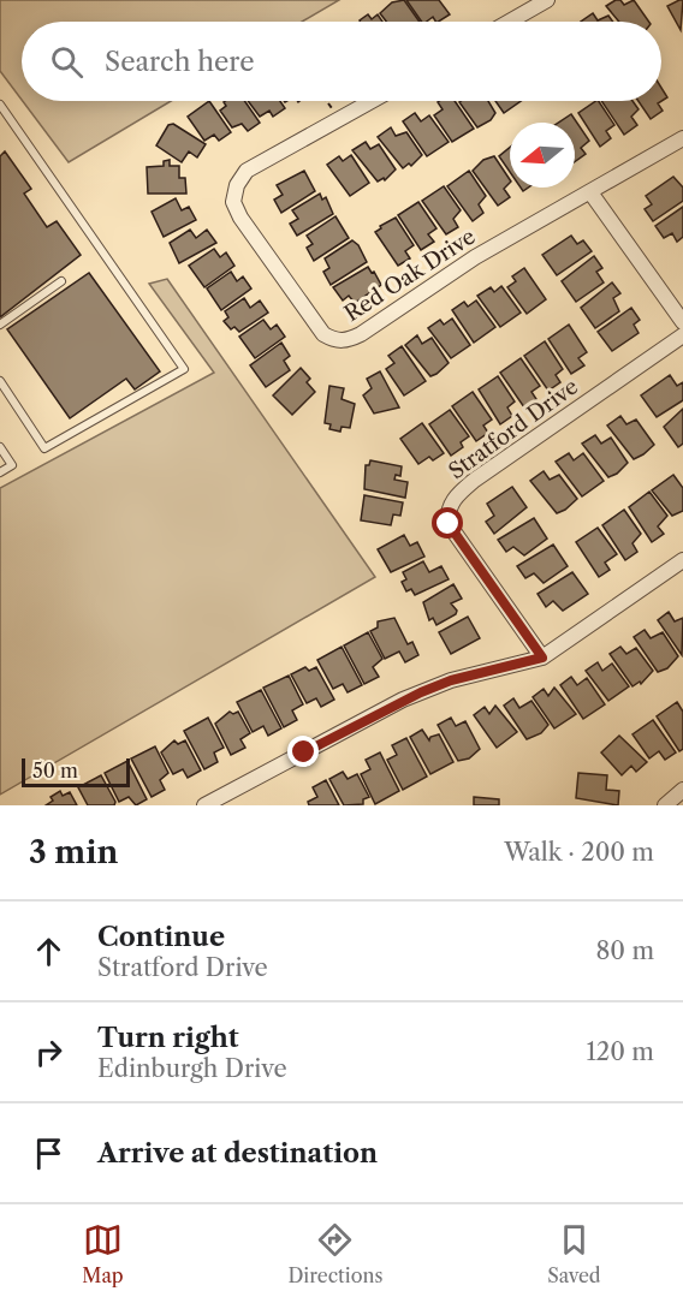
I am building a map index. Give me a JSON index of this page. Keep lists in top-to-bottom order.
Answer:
{
  "streets": {
    "street": ["Red Oak Drive", "Stratford Drive"]
  },
  "scale_bar": "50 m",
  "north": "left",
  "page": {
    "search": "Search here",
    "scale": "50 m",
    "heading": ["3 min", "Walk · 200 m"],
    "list": [
      ["Continue", "Stratford Drive", "80 m"],
      ["Turn right", "Edinburgh Drive", "120 m"],
      "Arrive at destination"
    ],
    "nav": ["Map", "Directions", "Saved"]
  }
}
